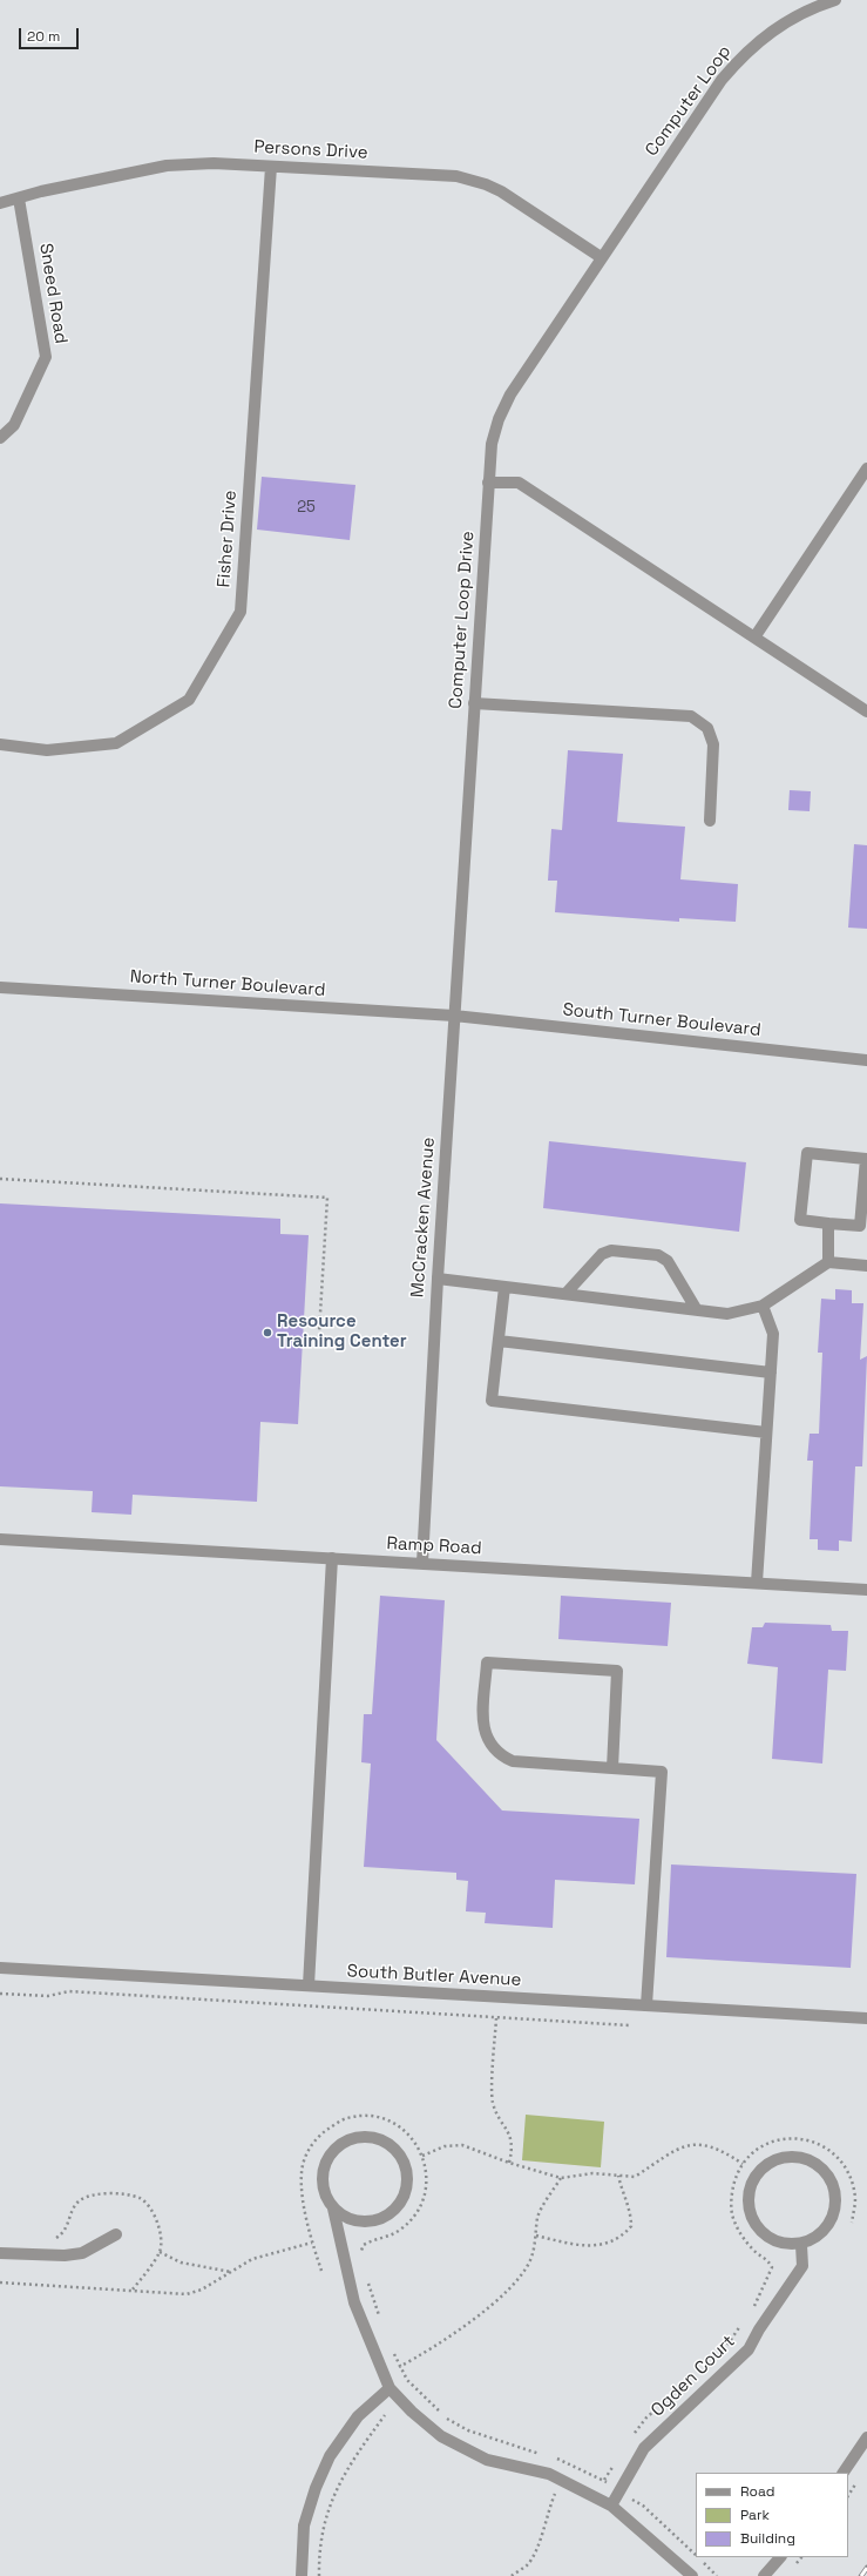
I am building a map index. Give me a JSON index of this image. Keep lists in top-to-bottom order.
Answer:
{
  "streets": {
    "street": [
      "Computer Loop",
      "Persons Drive",
      "Sneed Road",
      "Fisher Drive",
      "Computer Loop Drive",
      "North Turner Boulevard",
      "South Turner Boulevard",
      "McCracken Avenue",
      "Ramp Road",
      "South Butler Avenue",
      "Ogden Court"
    ]
  },
  "crossings": [
    ["Computer Loop", "Persons Drive"],
    ["Computer Loop", "Computer Loop Drive"],
    ["Persons Drive", "Sneed Road"],
    ["Persons Drive", "Fisher Drive"],
    ["Persons Drive", "Computer Loop Drive"],
    ["Computer Loop Drive", "North Turner Boulevard"],
    ["Computer Loop Drive", "South Turner Boulevard"],
    ["Computer Loop Drive", "McCracken Avenue"],
    ["North Turner Boulevard", "South Turner Boulevard"],
    ["North Turner Boulevard", "McCracken Avenue"],
    ["South Turner Boulevard", "McCracken Avenue"],
    ["McCracken Avenue", "Ramp Road"]
  ],
  "places": ["Resource Training Center"],
  "house_numbers": ["25"],
  "legend": ["Road", "Park", "Building"],
  "scale_bar": "20 m"
}
